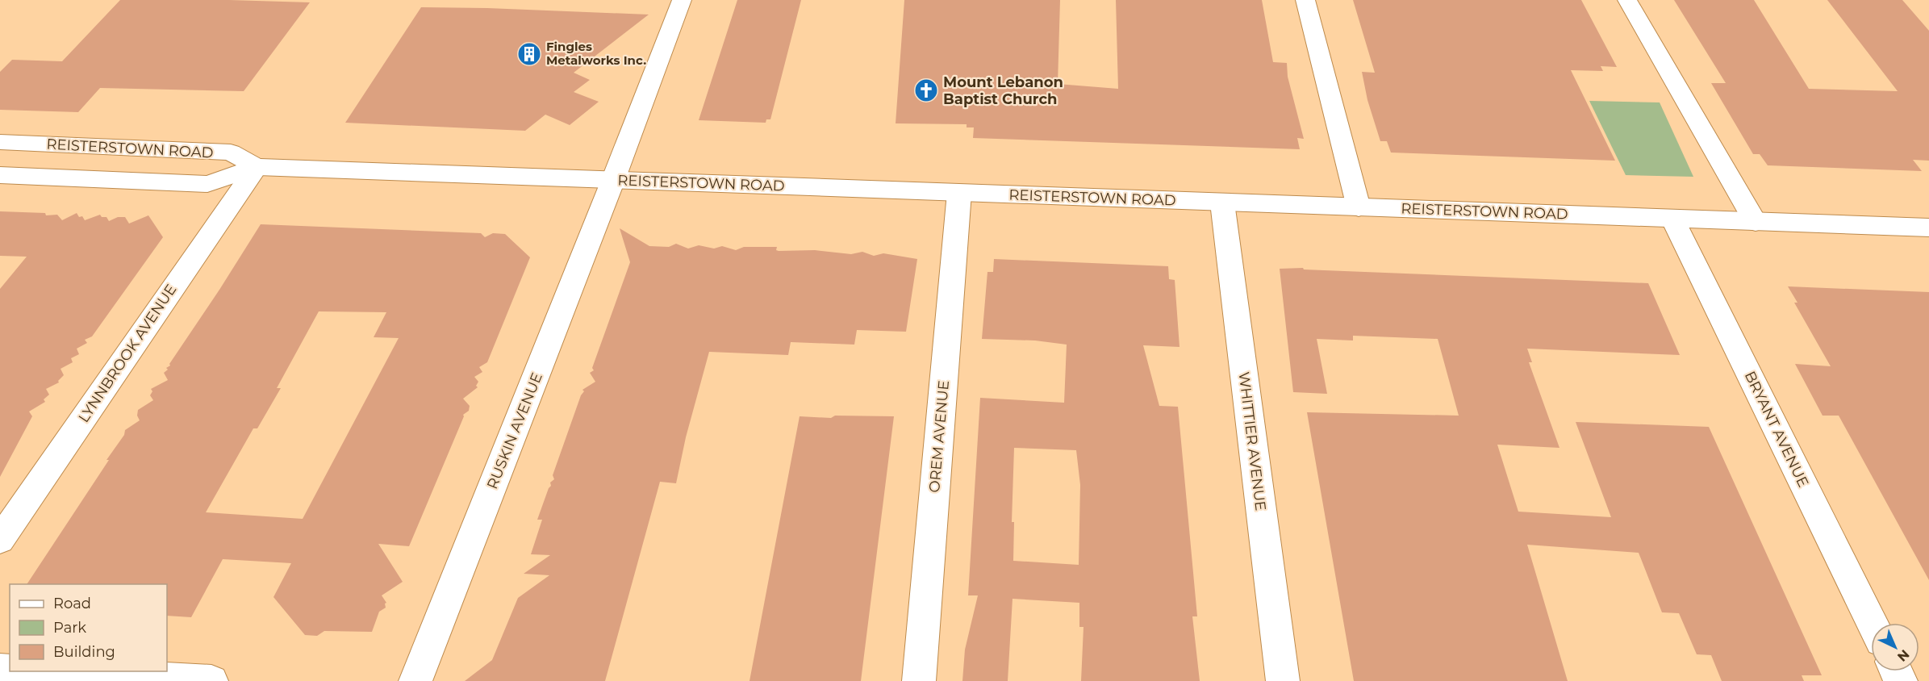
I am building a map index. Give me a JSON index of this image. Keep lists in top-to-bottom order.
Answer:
{
  "streets": {
    "street": [
      "REISTERSTOWN ROAD",
      "LYNNBROOK AVENUE",
      "BRYANT AVENUE",
      "RUSKIN AVENUE",
      "OREM AVENUE",
      "WHITTIER AVENUE"
    ]
  },
  "crossings": [
    ["REISTERSTOWN ROAD", "LYNNBROOK AVENUE"],
    ["REISTERSTOWN ROAD", "BRYANT AVENUE"],
    ["REISTERSTOWN ROAD", "RUSKIN AVENUE"],
    ["REISTERSTOWN ROAD", "OREM AVENUE"],
    ["REISTERSTOWN ROAD", "WHITTIER AVENUE"]
  ],
  "places": {
    "building": ["Fingles Metalworks Inc."],
    "church": ["Mount Lebanon Baptist Church"]
  },
  "legend": ["Road", "Park", "Building"],
  "north": "bottom right"
}
